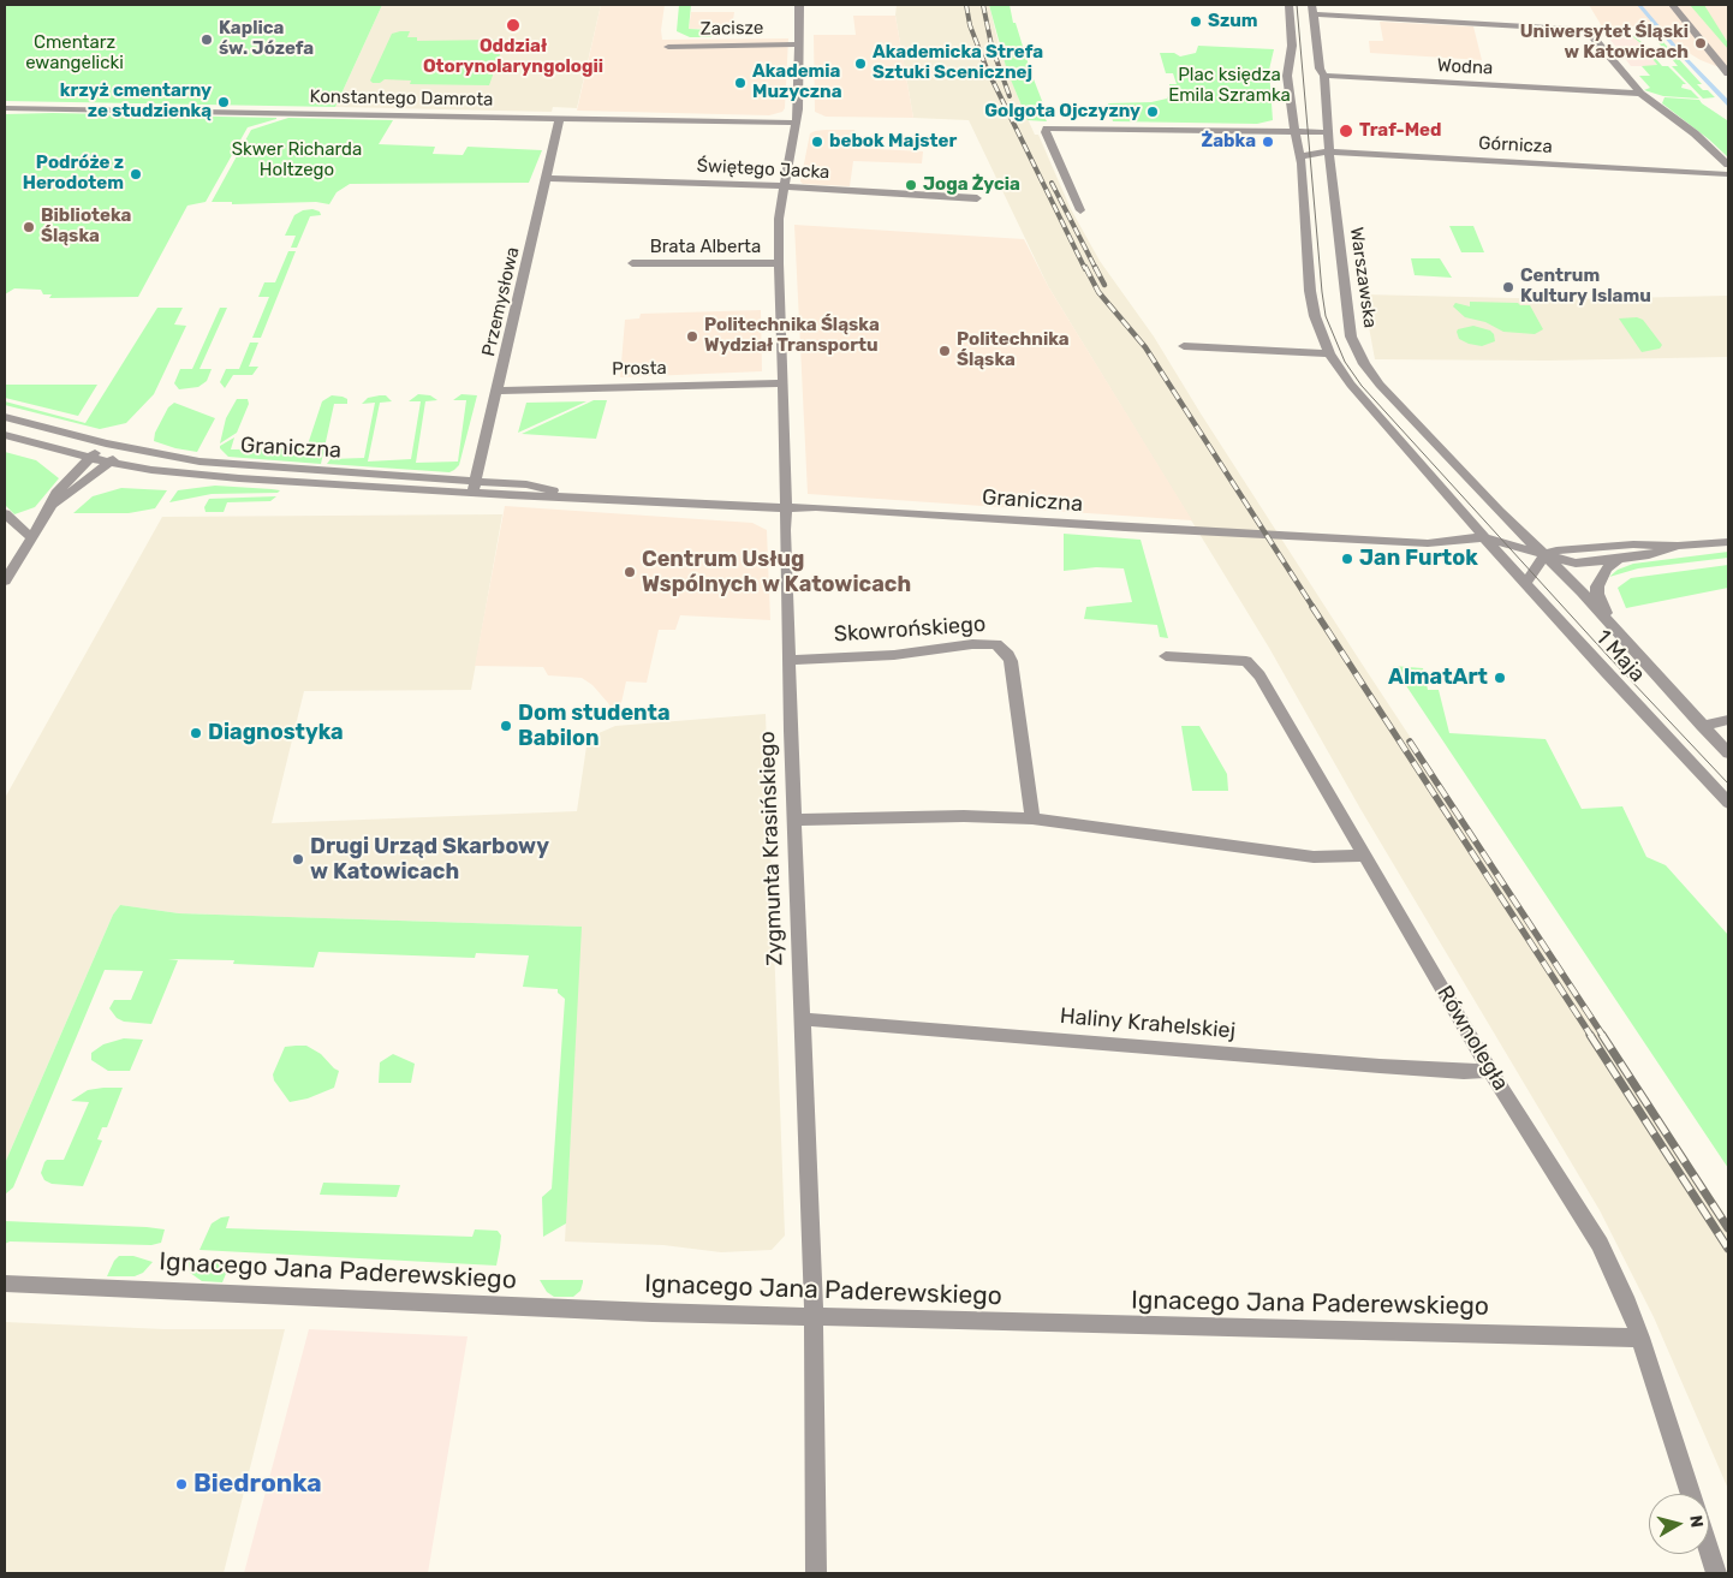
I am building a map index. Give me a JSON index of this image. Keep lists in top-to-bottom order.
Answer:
{
  "streets": {
    "street": [
      "Zacisze",
      "Wodna",
      "Konstantego Damrota",
      "Górnicza",
      "Świętego Jacka",
      "Brata Alberta",
      "Warszawska",
      "Przemysłowa",
      "Prosta",
      "Graniczna",
      "Skowrońskiego",
      "1 Maja",
      "Zygmunta Krasińskiego",
      "Haliny Krahelskiej",
      "Równoległa",
      "Ignacego Jana Paderewskiego"
    ]
  },
  "crossings": [
    ["Zacisze", "Zygmunta Krasińskiego"],
    ["Wodna", "Warszawska"],
    ["Konstantego Damrota", "Przemysłowa"],
    ["Konstantego Damrota", "Zygmunta Krasińskiego"],
    ["Górnicza", "Warszawska"],
    ["Świętego Jacka", "Przemysłowa"],
    ["Świętego Jacka", "Zygmunta Krasińskiego"],
    ["Brata Alberta", "Zygmunta Krasińskiego"],
    ["Warszawska", "1 Maja"],
    ["Przemysłowa", "Prosta"],
    ["Przemysłowa", "Graniczna"],
    ["Prosta", "Zygmunta Krasińskiego"],
    ["Graniczna", "1 Maja"],
    ["Graniczna", "Zygmunta Krasińskiego"],
    ["Skowrońskiego", "Zygmunta Krasińskiego"],
    ["Zygmunta Krasińskiego", "Haliny Krahelskiej"],
    ["Zygmunta Krasińskiego", "Ignacego Jana Paderewskiego"],
    ["Haliny Krahelskiej", "Równoległa"],
    ["Równoległa", "Ignacego Jana Paderewskiego"]
  ],
  "parks": ["Cmentarz ewangelicki", "Plac księdza Emila Szramka", "Skwer Richarda Holtzego"],
  "places": [
    "Szum",
    "Oddział Otorynolaryngologii",
    "Kaplica św. Józefa",
    "Uniwersytet Śląski w Katowicach",
    "Akademicka Strefa Sztuki Scenicznej",
    "Akademia Muzyczna",
    "krzyż cmentarny ze studzienką",
    "Golgota Ojczyzny",
    "Traf-Med",
    "bebok Majster",
    "Żabka",
    "Podróże z Herodotem",
    "Joga Życia",
    "Biblioteka Śląska",
    "Centrum Kultury Islamu",
    "Politechnika Śląska Wydział Transportu",
    "Politechnika Śląska",
    "Jan Furtok",
    "Centrum Usług Wspólnych w Katowicach",
    "AlmatArt",
    "Dom studenta Babilon",
    "Diagnostyka",
    "Drugi Urząd Skarbowy w Katowicach",
    "Biedronka"
  ],
  "north": "right"
}
